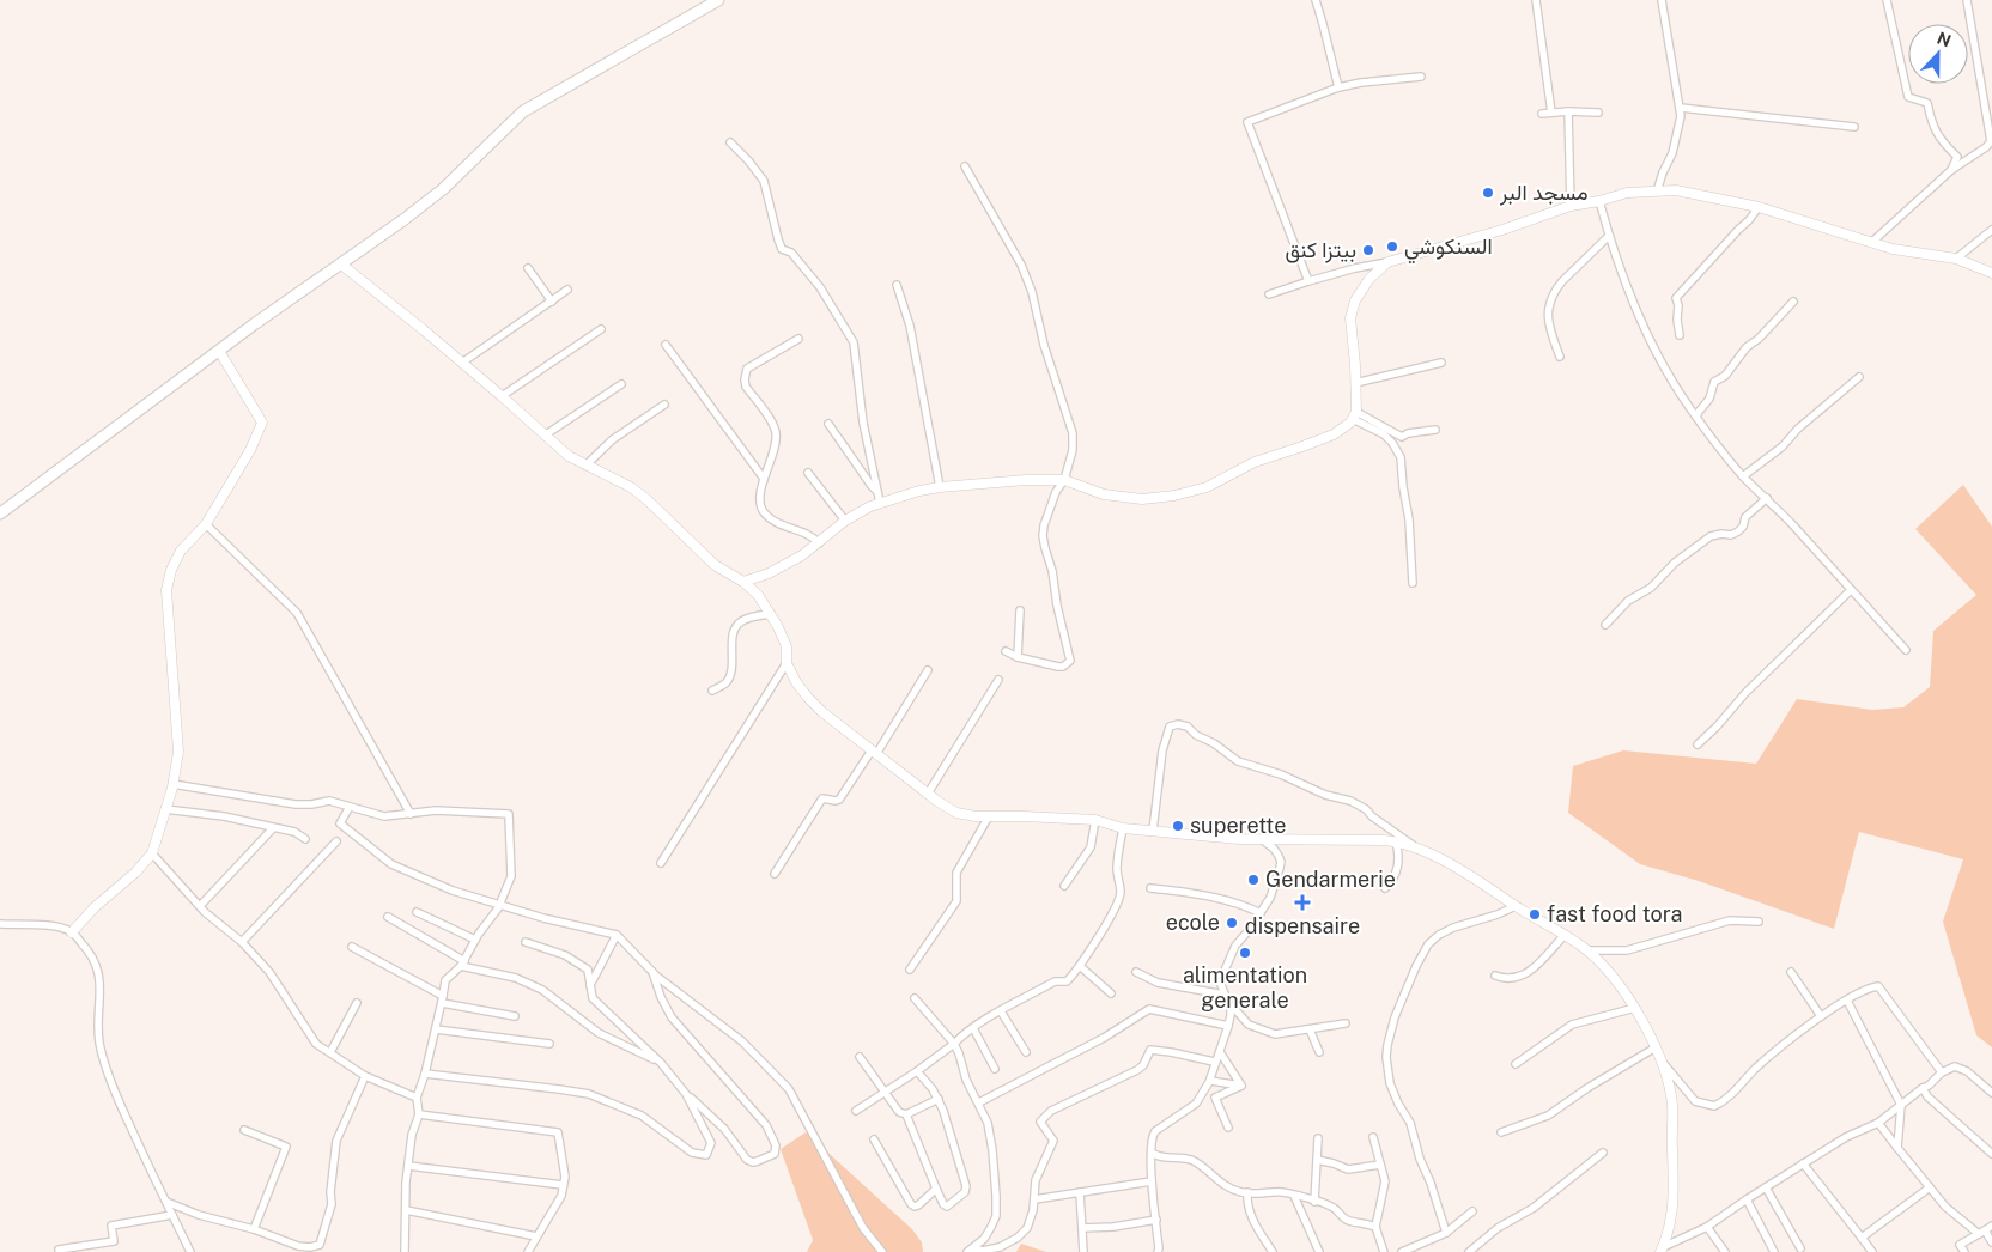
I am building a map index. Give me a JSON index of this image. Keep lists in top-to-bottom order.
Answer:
{
  "places": {
    "other": [
      "مسجد البر",
      "السنكوشي",
      "بيتزا كنق",
      "superette",
      "Gendarmerie",
      "fast food tora",
      "ecole",
      "alimentation generale"
    ],
    "health": ["dispensaire"]
  },
  "north": "top"
}
